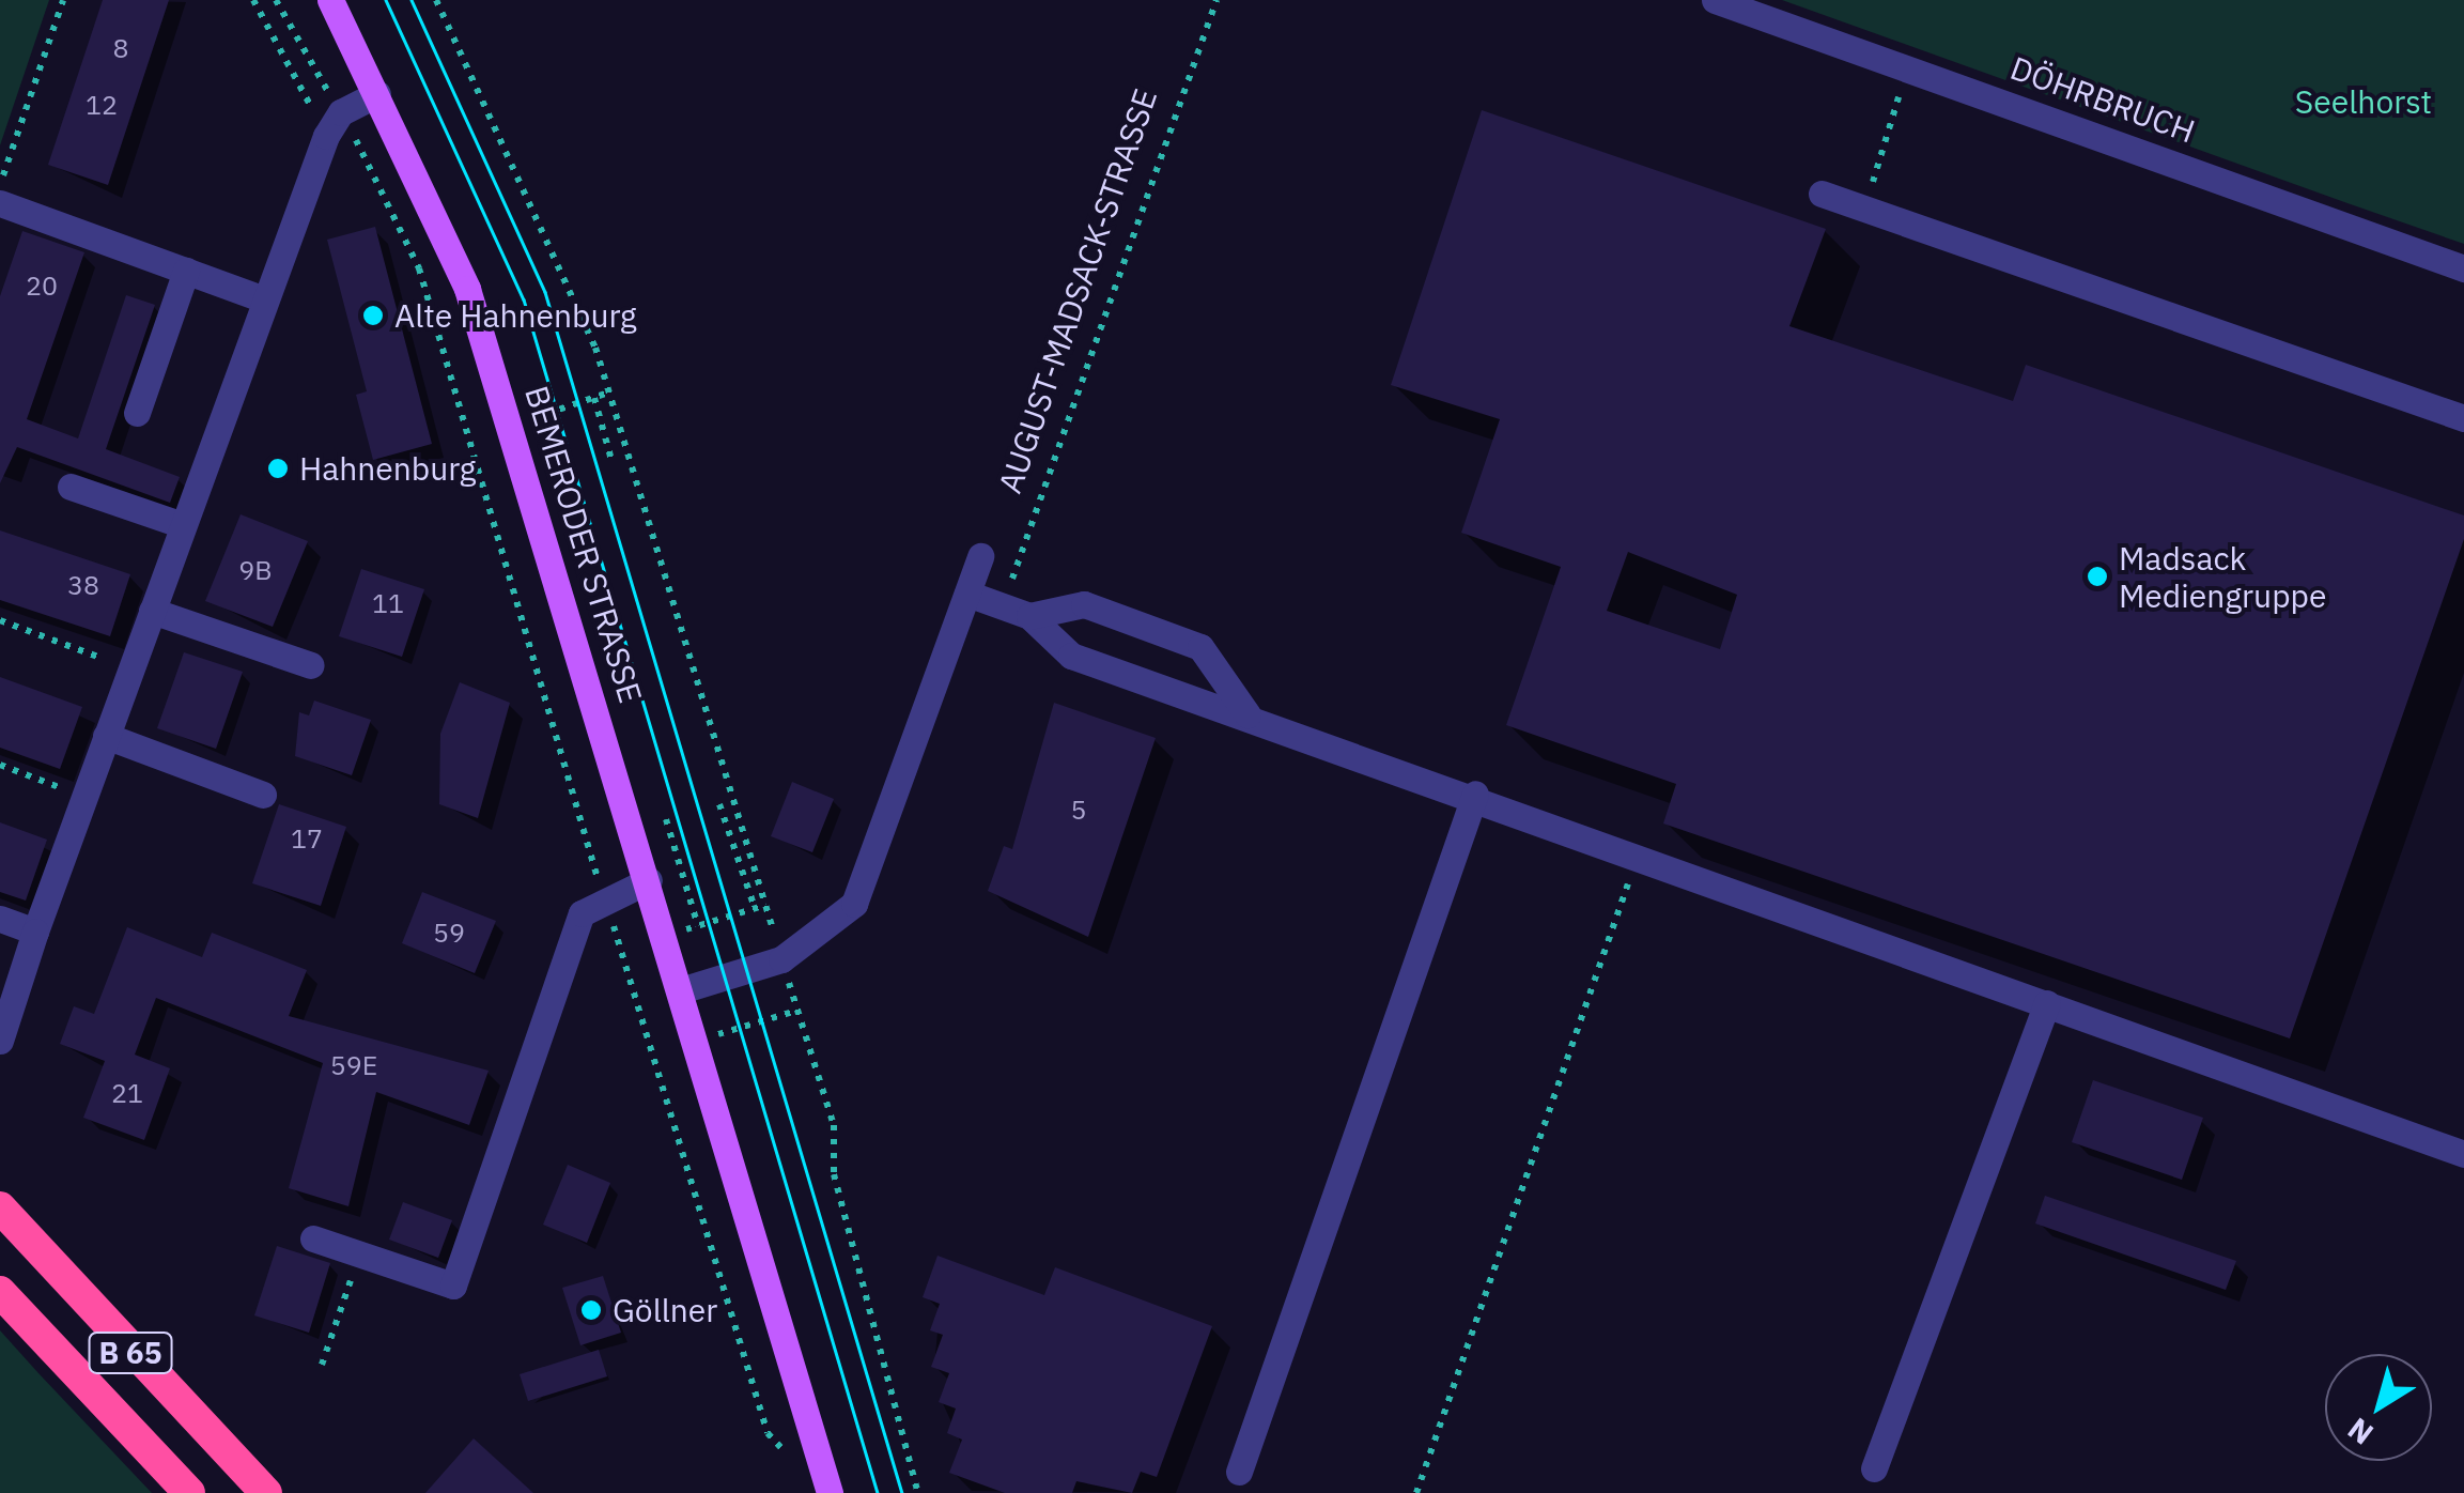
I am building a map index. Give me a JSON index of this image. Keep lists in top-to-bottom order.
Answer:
{
  "streets": {
    "highway": ["B 65"],
    "main road": ["BEMERODER STRASSE"],
    "street": ["DÖHRBRUCH"],
    "path": ["AUGUST-MADSACK-STRASSE"]
  },
  "parks": ["Seelhorst"],
  "places": [
    "Alte Hahnenburg",
    "Hahnenburg",
    "Madsack Mediengruppe",
    "Göllner"
  ],
  "house_numbers": [
    "8",
    "12",
    "20",
    "9B",
    "38",
    "11",
    "5",
    "17",
    "59",
    "59E",
    "21"
  ],
  "north": "bottom left"
}
